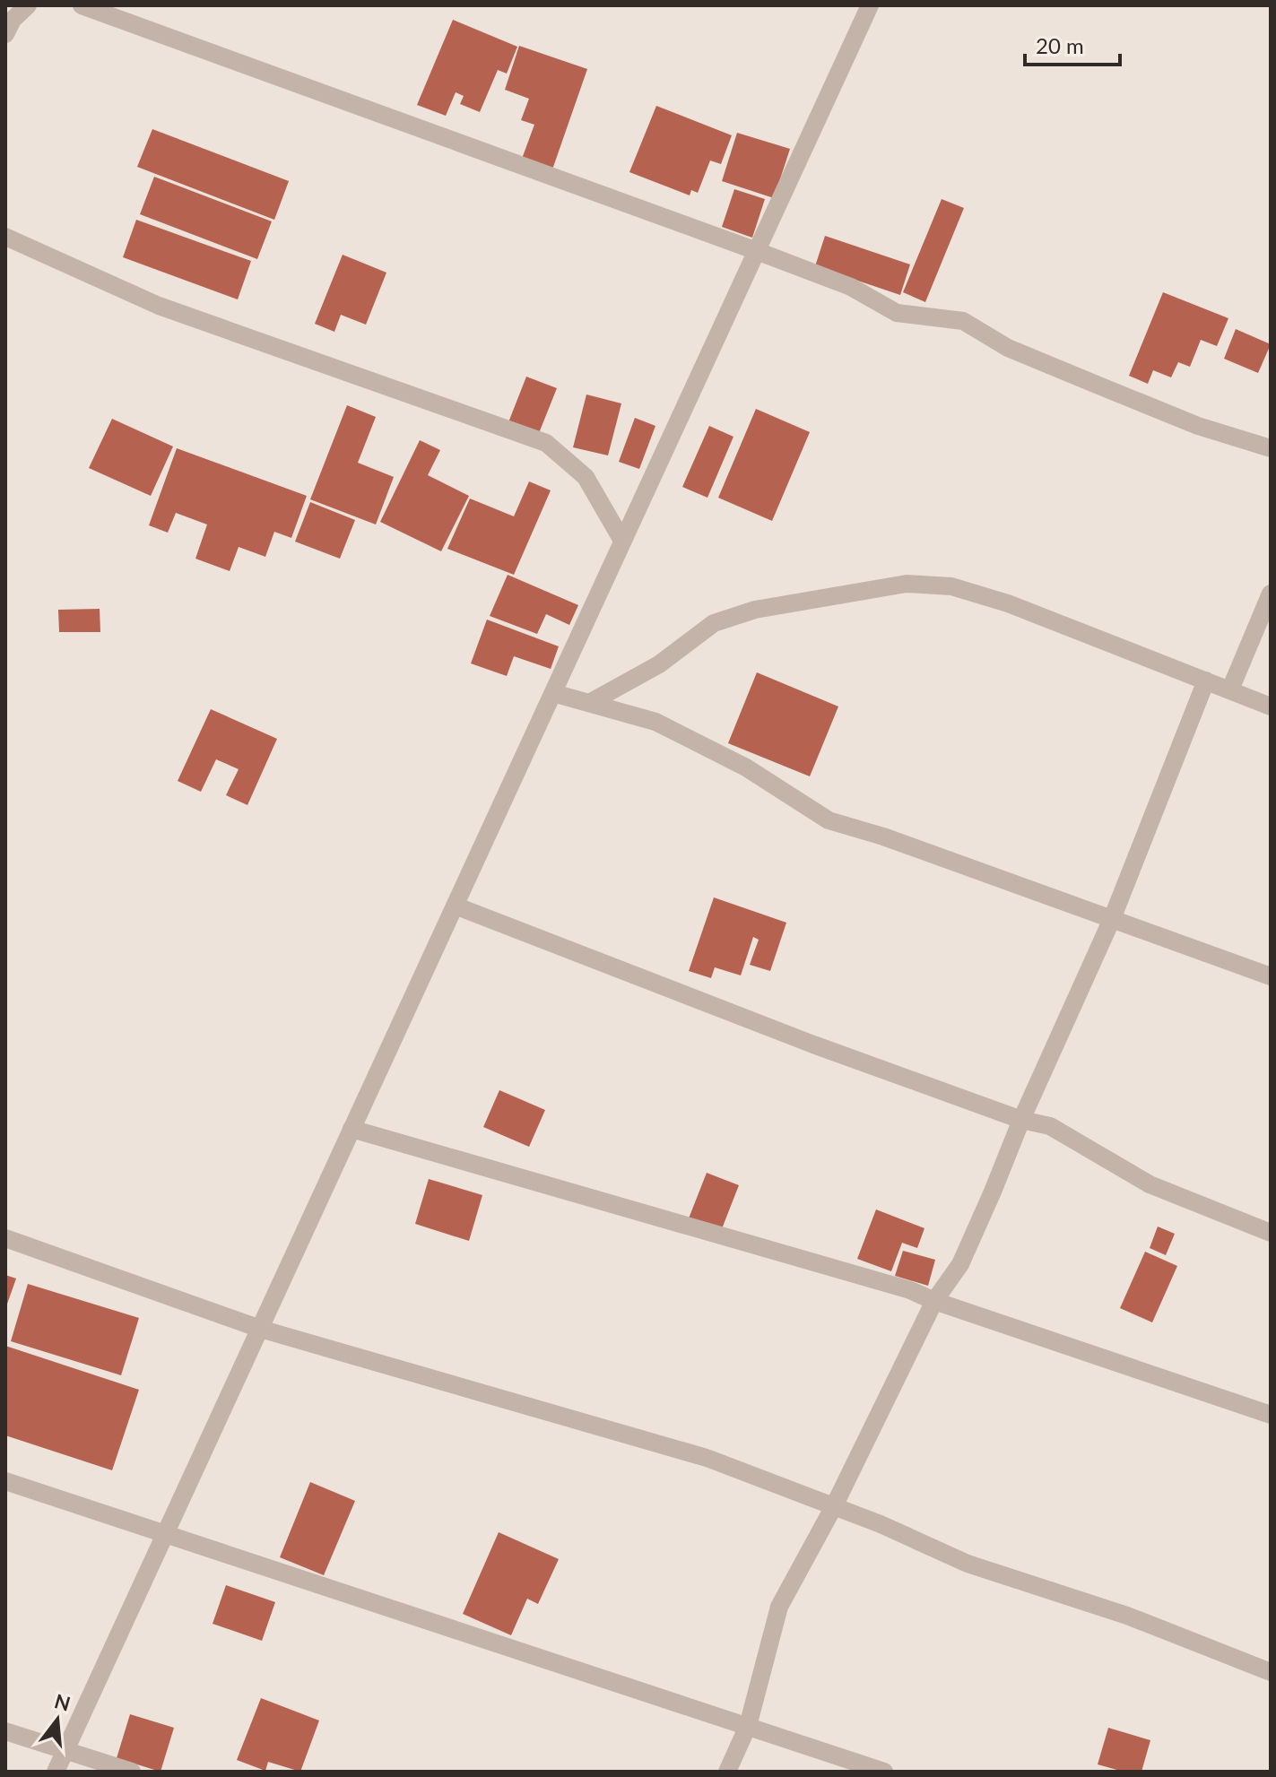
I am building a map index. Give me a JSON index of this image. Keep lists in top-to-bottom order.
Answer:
{
  "scale_bar": "20 m",
  "north": "top"
}
